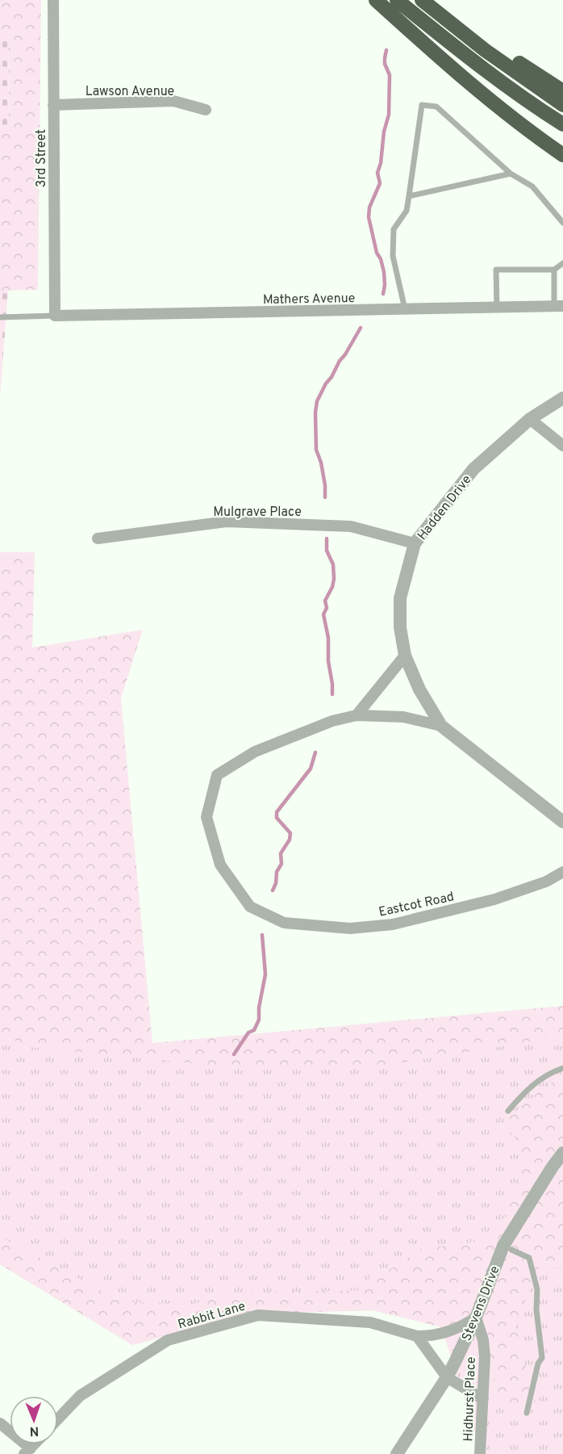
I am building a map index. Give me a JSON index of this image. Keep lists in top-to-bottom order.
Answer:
{
  "streets": {
    "street": [
      "Lawson Avenue",
      "3rd Street",
      "Mathers Avenue",
      "Hadden Drive",
      "Mulgrave Place",
      "Eastcot Road",
      "Stevens Drive",
      "Rabbit Lane",
      "Hidhurst Place"
    ]
  },
  "crossings": [
    ["Lawson Avenue", "3rd Street"],
    ["3rd Street", "Mathers Avenue"],
    ["Hadden Drive", "Mulgrave Place"],
    ["Hadden Drive", "Eastcot Road"],
    ["Stevens Drive", "Hidhurst Place"]
  ],
  "north": "bottom"
}
